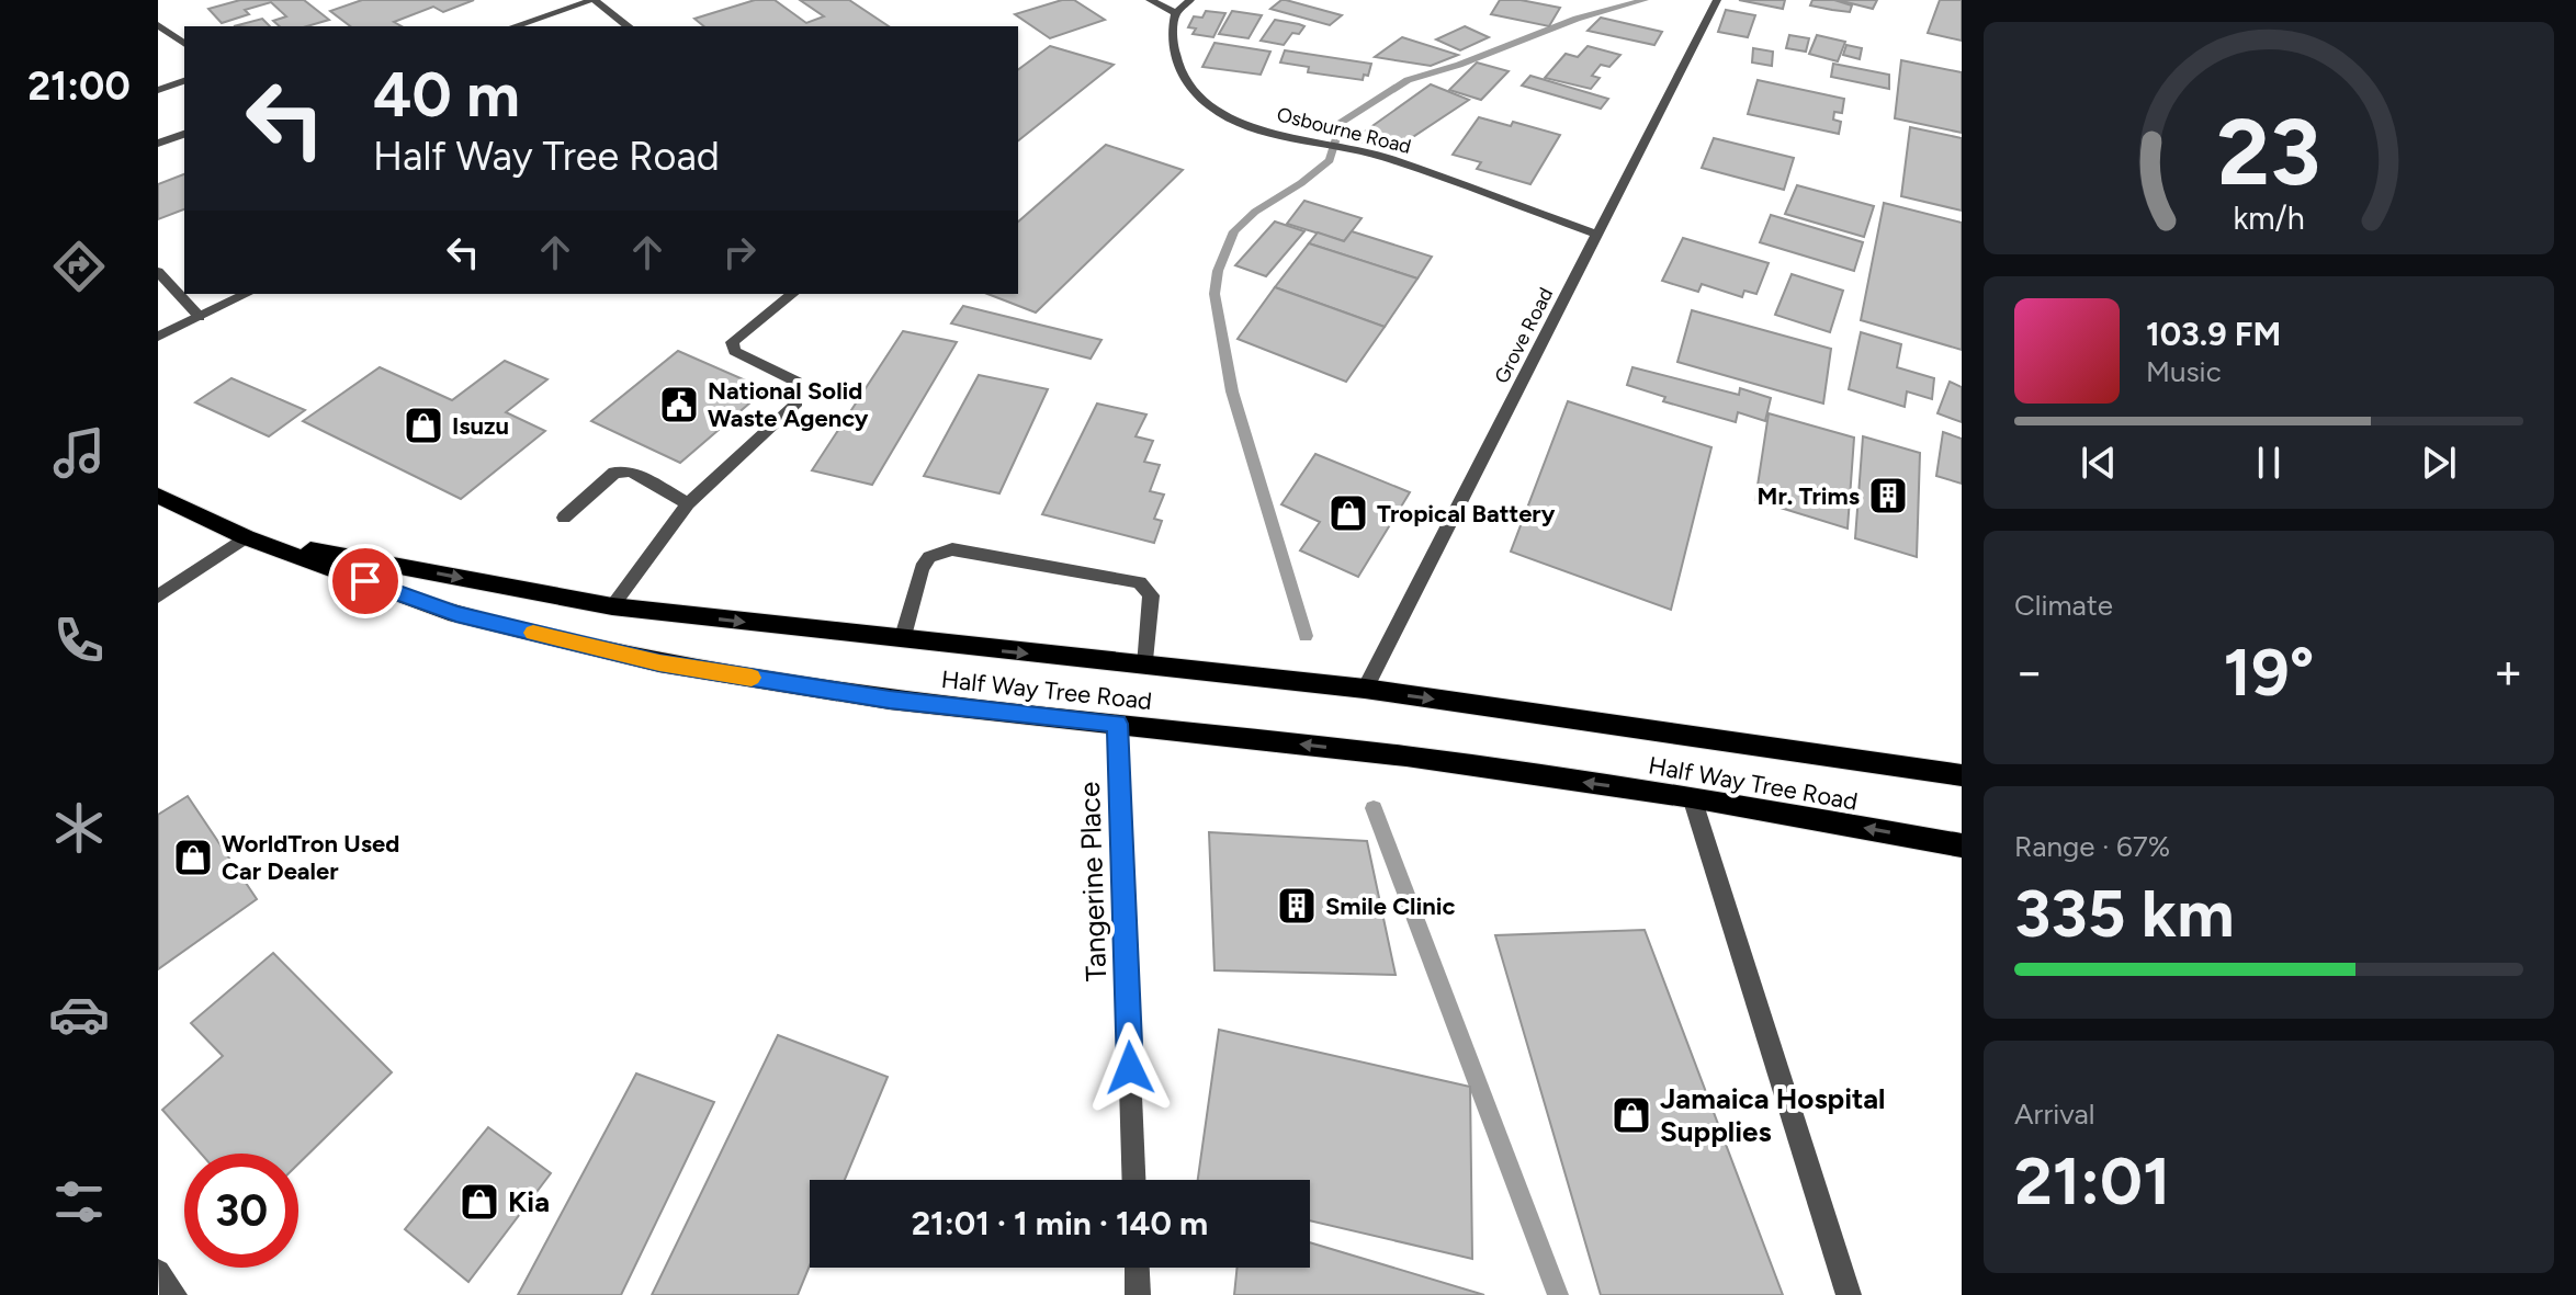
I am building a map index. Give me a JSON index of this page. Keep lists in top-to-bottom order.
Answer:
{
  "streets": {
    "main road": ["Half Way Tree Road"],
    "street": ["Osbourne Road", "Grove Road", "Tangerine Place"]
  },
  "crossings": [
    ["Osbourne Road", "Grove Road"],
    ["Grove Road", "Half Way Tree Road"],
    ["Half Way Tree Road", "Tangerine Place"]
  ],
  "places": {
    "public building": ["National Solid Waste Agency"],
    "shop": [
      "Isuzu",
      "Tropical Battery",
      "WorldTron Used Car Dealer",
      "Jamaica Hospital Supplies",
      "Kia"
    ],
    "building": ["Mr. Trims", "Smile Clinic"]
  },
  "page": {
    "tabs": "21:00",
    "turn": ["40 m", "Half Way Tree Road"],
    "song": ["103.9 FM", "Music"],
    "tile": [
      "Climate",
      ["Range · 67%", "335 km"],
      ["Arrival", "21:01"]
    ],
    "heat": ["−", "19°", "+"],
    "limit": "30",
    "trip": "21:01 · 1 min · 140 m",
    "gauge": ["23", "km/h"]
  }
}
